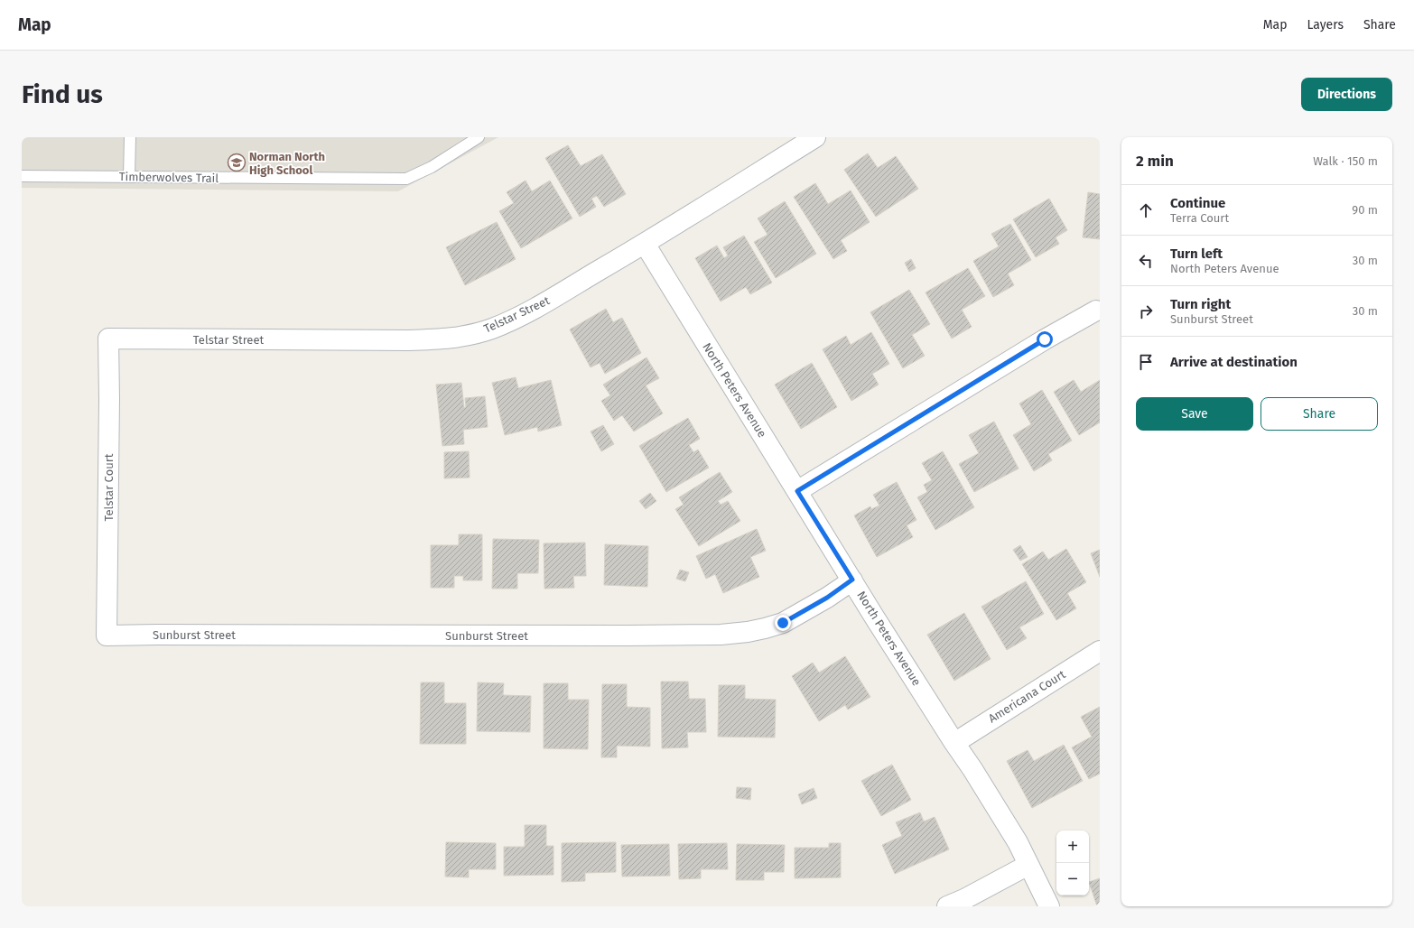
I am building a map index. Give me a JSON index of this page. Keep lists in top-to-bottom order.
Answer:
{
  "streets": {
    "street": [
      "Telstar Street",
      "North Peters Avenue",
      "Telstar Court",
      "Sunburst Street",
      "Americana Court"
    ],
    "lane": ["Timberwolves Trail"]
  },
  "crossings": [
    ["Telstar Street", "North Peters Avenue"],
    ["Telstar Street", "Telstar Court"],
    ["North Peters Avenue", "Sunburst Street"],
    ["North Peters Avenue", "Americana Court"],
    ["Telstar Court", "Sunburst Street"]
  ],
  "places": {
    "school or university": ["Norman North High School"]
  },
  "page": {
    "header": "Map",
    "nav": ["Map", "Layers", "Share"],
    "buttons": [
      "Directions",
      ["Save", "Share"]
    ],
    "title": "Find us",
    "heading": ["2 min", "Walk · 150 m"],
    "list": [
      ["Continue", "Terra Court", "90 m"],
      ["Turn left", "North Peters Avenue", "30 m"],
      ["Turn right", "Sunburst Street", "30 m"],
      "Arrive at destination"
    ],
    "map_buttons": ["+", "−"]
  }
}
